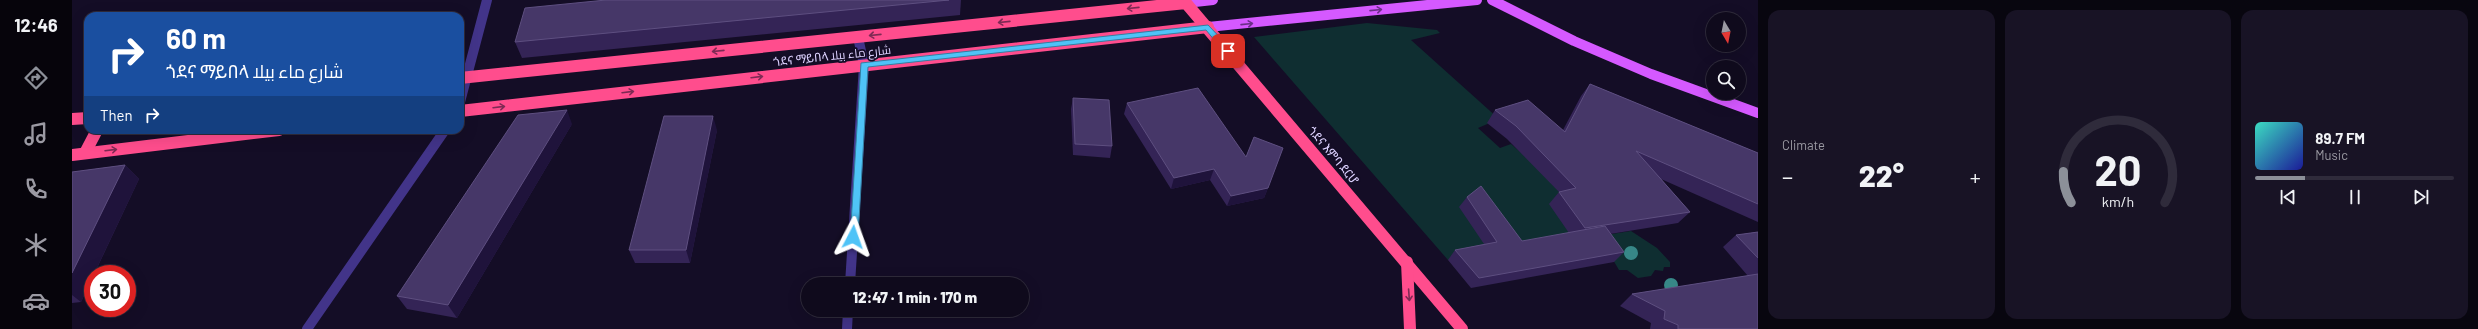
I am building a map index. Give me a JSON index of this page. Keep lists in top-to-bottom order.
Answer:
{
  "streets": {
    "highway": ["ጎደና ማይበላ شارع ماء بيلا", "ጎደና እምባ ደርሆ"]
  },
  "crossings": [
    ["ጎደና ማይበላ شارع ماء بيلا", "ጎደና እምባ ደርሆ"]
  ],
  "north": "bottom",
  "page": {
    "tabs": "12:46",
    "tile": "Climate",
    "turn": ["60 m", "ጎደና ማይበላ شارع ماء بيلا"],
    "then": "Then",
    "song": ["89.7 FM", "Music"],
    "heat": ["−", "22°", "+"],
    "limit": "30",
    "trip": "12:47 · 1 min · 170 m",
    "gauge": ["20", "km/h"]
  }
}
